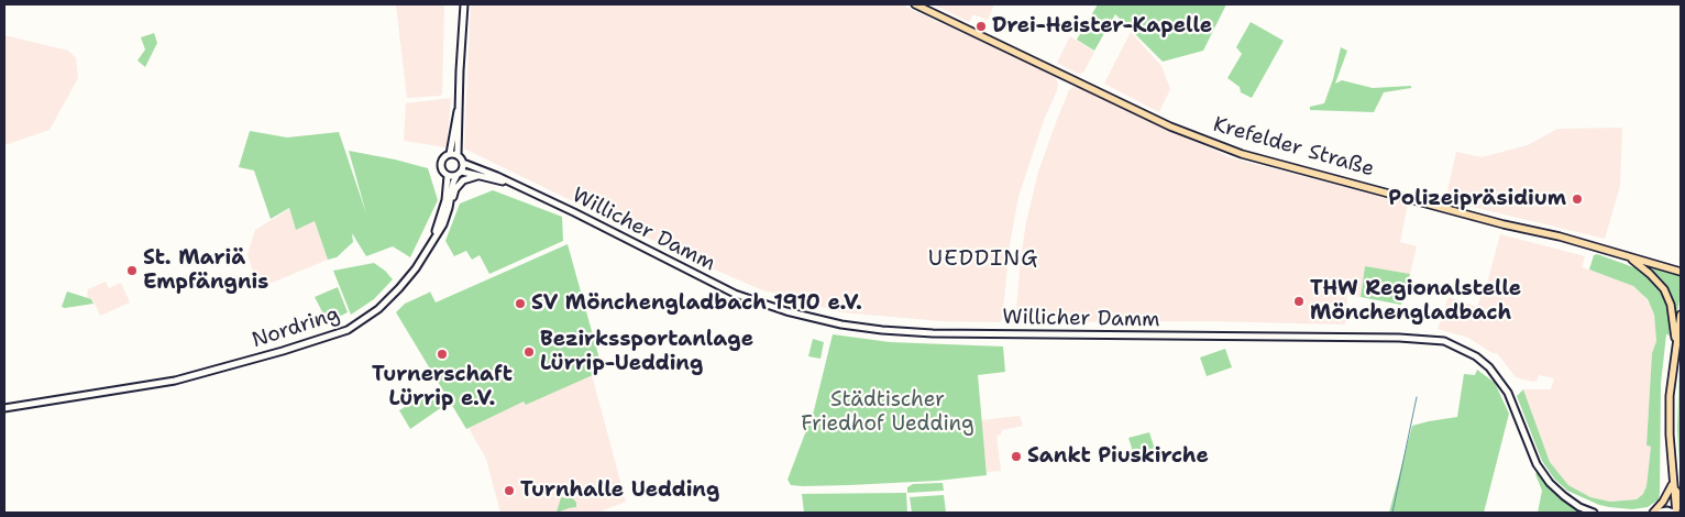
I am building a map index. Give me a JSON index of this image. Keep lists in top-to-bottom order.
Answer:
{
  "streets": {
    "main road": ["Krefelder Straße", "Willicher Damm", "Nordring"]
  },
  "crossings": [
    ["Willicher Damm", "Nordring"]
  ],
  "districts": ["UEDDING"],
  "parks": ["Städtischer Friedhof Uedding"],
  "places": [
    "Drei-Heister-Kapelle",
    "Polizeipräsidium",
    "St. Mariä Empfängnis",
    "THW Regionalstelle Mönchengladbach",
    "SV Mönchengladbach 1910 e.V.",
    "Bezirkssportanlage Lürrip-Uedding",
    "Turnerschaft Lürrip e.V.",
    "Sankt Piuskirche",
    "Turnhalle Uedding"
  ]
}
